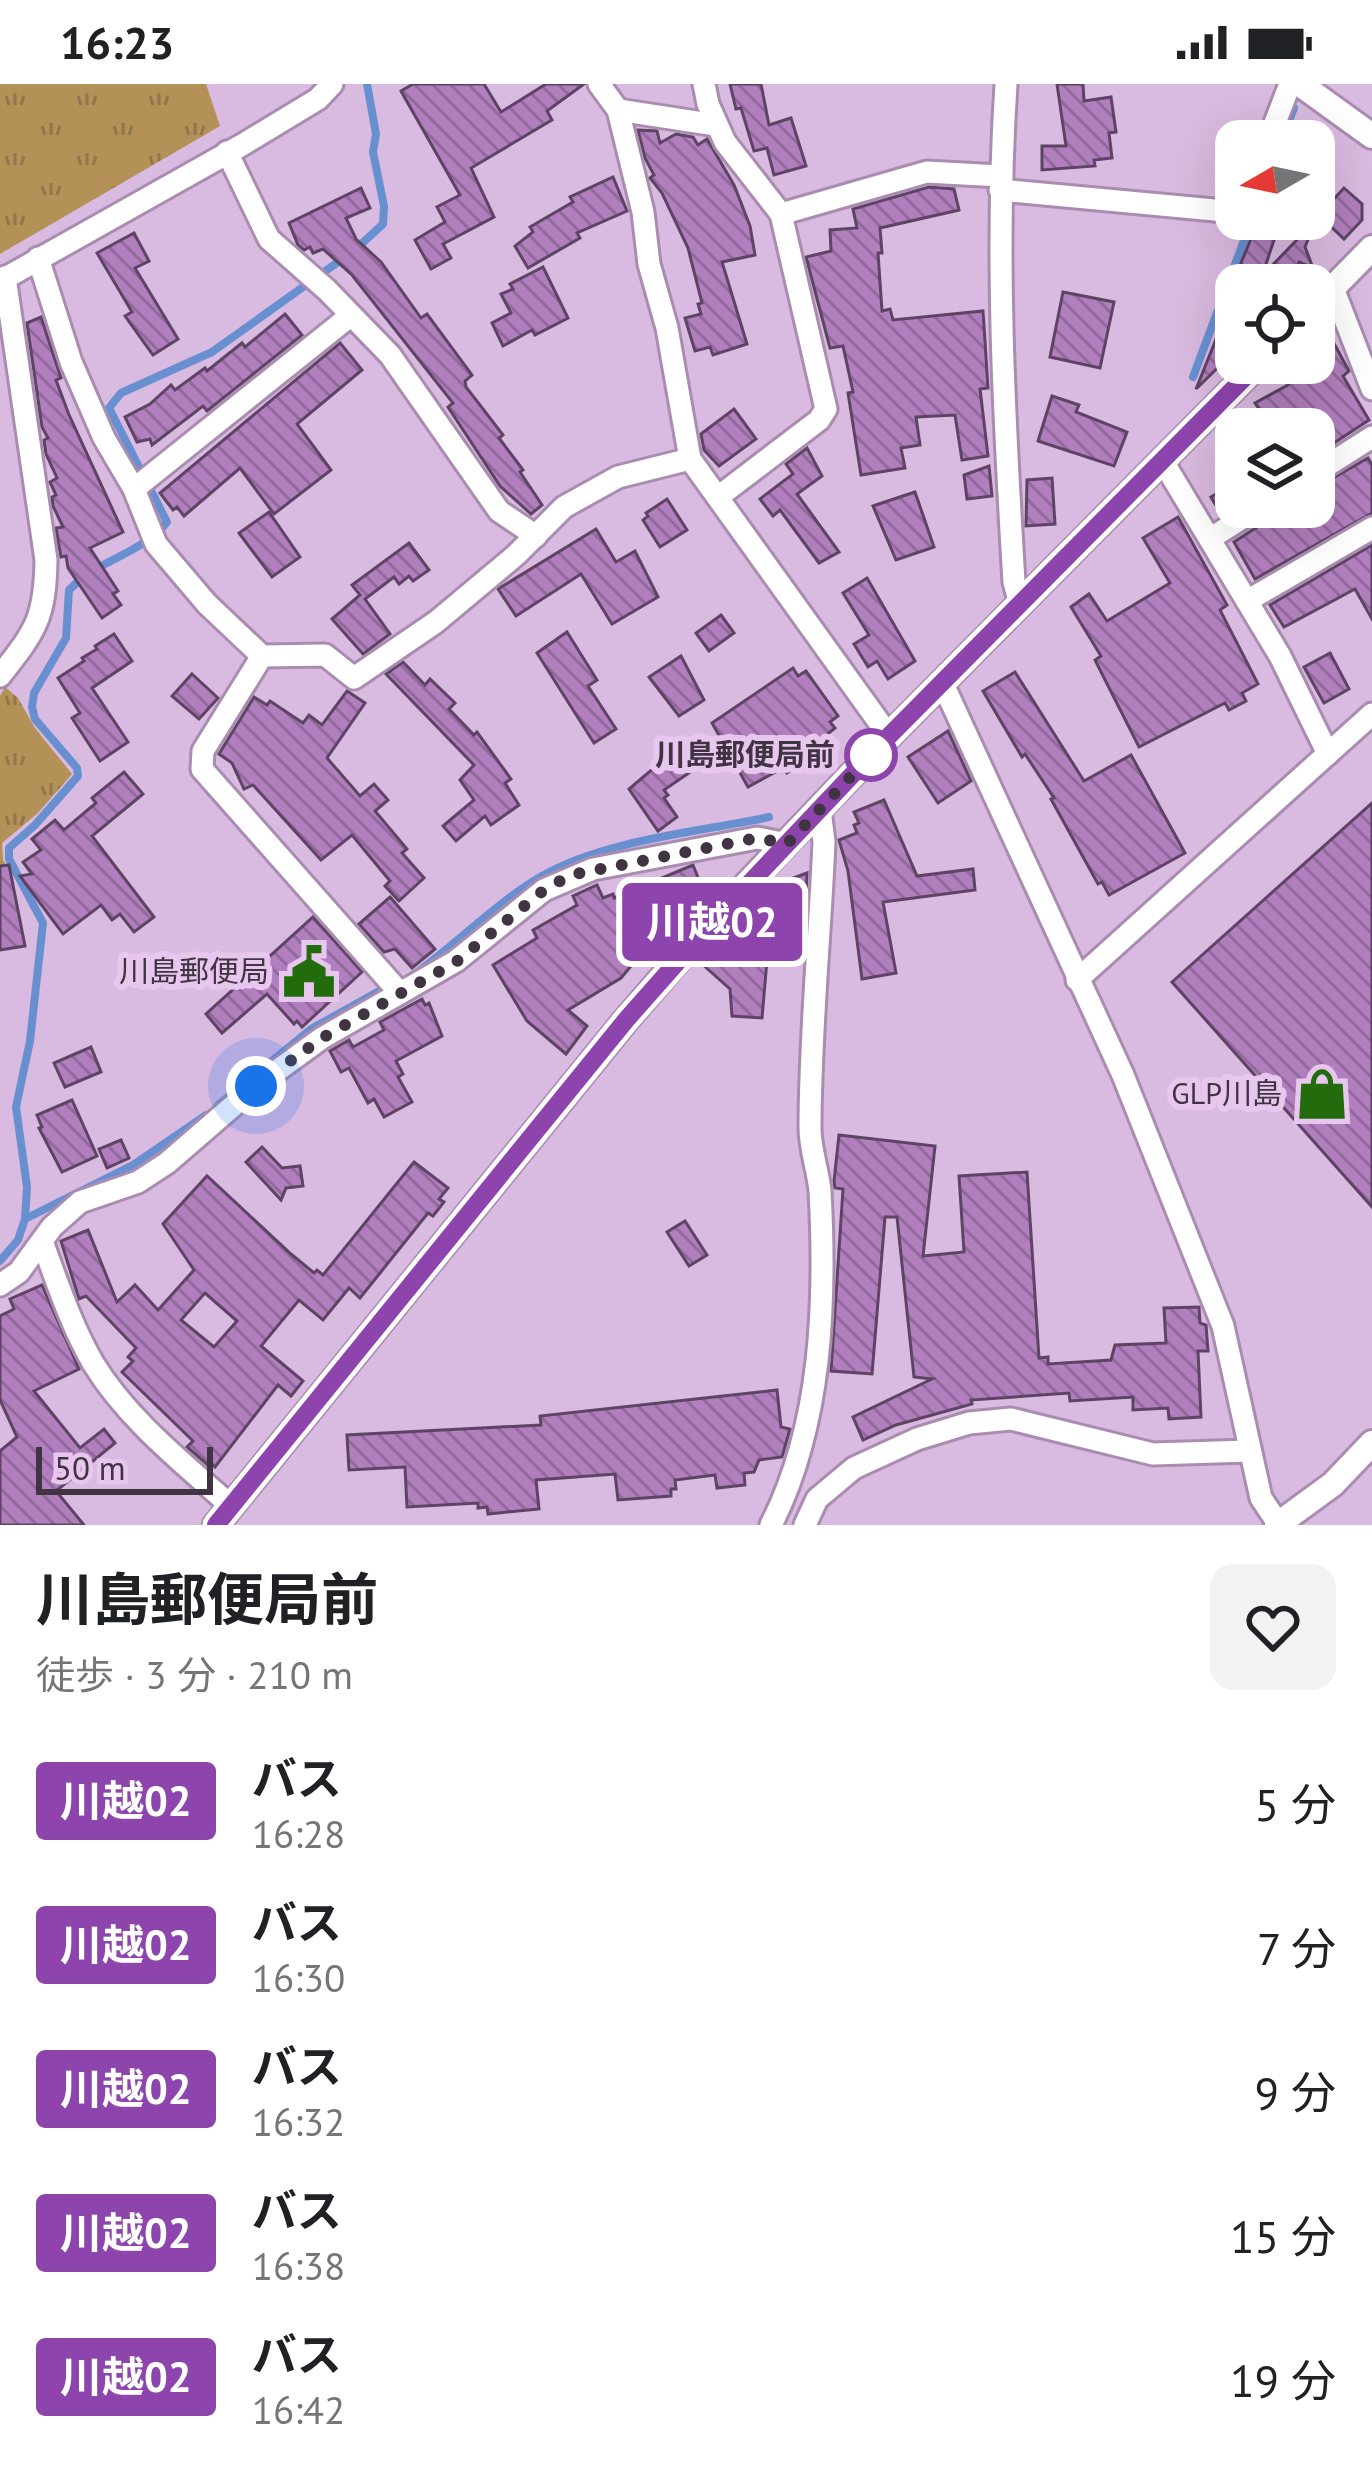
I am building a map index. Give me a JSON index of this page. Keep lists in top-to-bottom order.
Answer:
{
  "places": {
    "other": ["川島郵便局前"],
    "public building": ["川島郵便局"],
    "shop": ["GLP川島"]
  },
  "lines": ["bus line 川越02"],
  "scale_bar": "50 m",
  "north": "left",
  "page": {
    "status": "16:23",
    "on_map": "川越02",
    "scale": "50 m",
    "heading": ["川島郵便局前", "徒歩 · 3 分 · 210 m"],
    "list": [
      {
        "mark": "川越02",
        "name": "バス",
        "note": "16:28",
        "value": "5 分"
      },
      {
        "mark": "川越02",
        "name": "バス",
        "note": "16:30",
        "value": "7 分"
      },
      {
        "mark": "川越02",
        "name": "バス",
        "note": "16:32",
        "value": "9 分"
      },
      {
        "mark": "川越02",
        "name": "バス",
        "note": "16:38",
        "value": "15 分"
      },
      {
        "mark": "川越02",
        "name": "バス",
        "note": "16:42",
        "value": "19 分"
      }
    ]
  }
}
